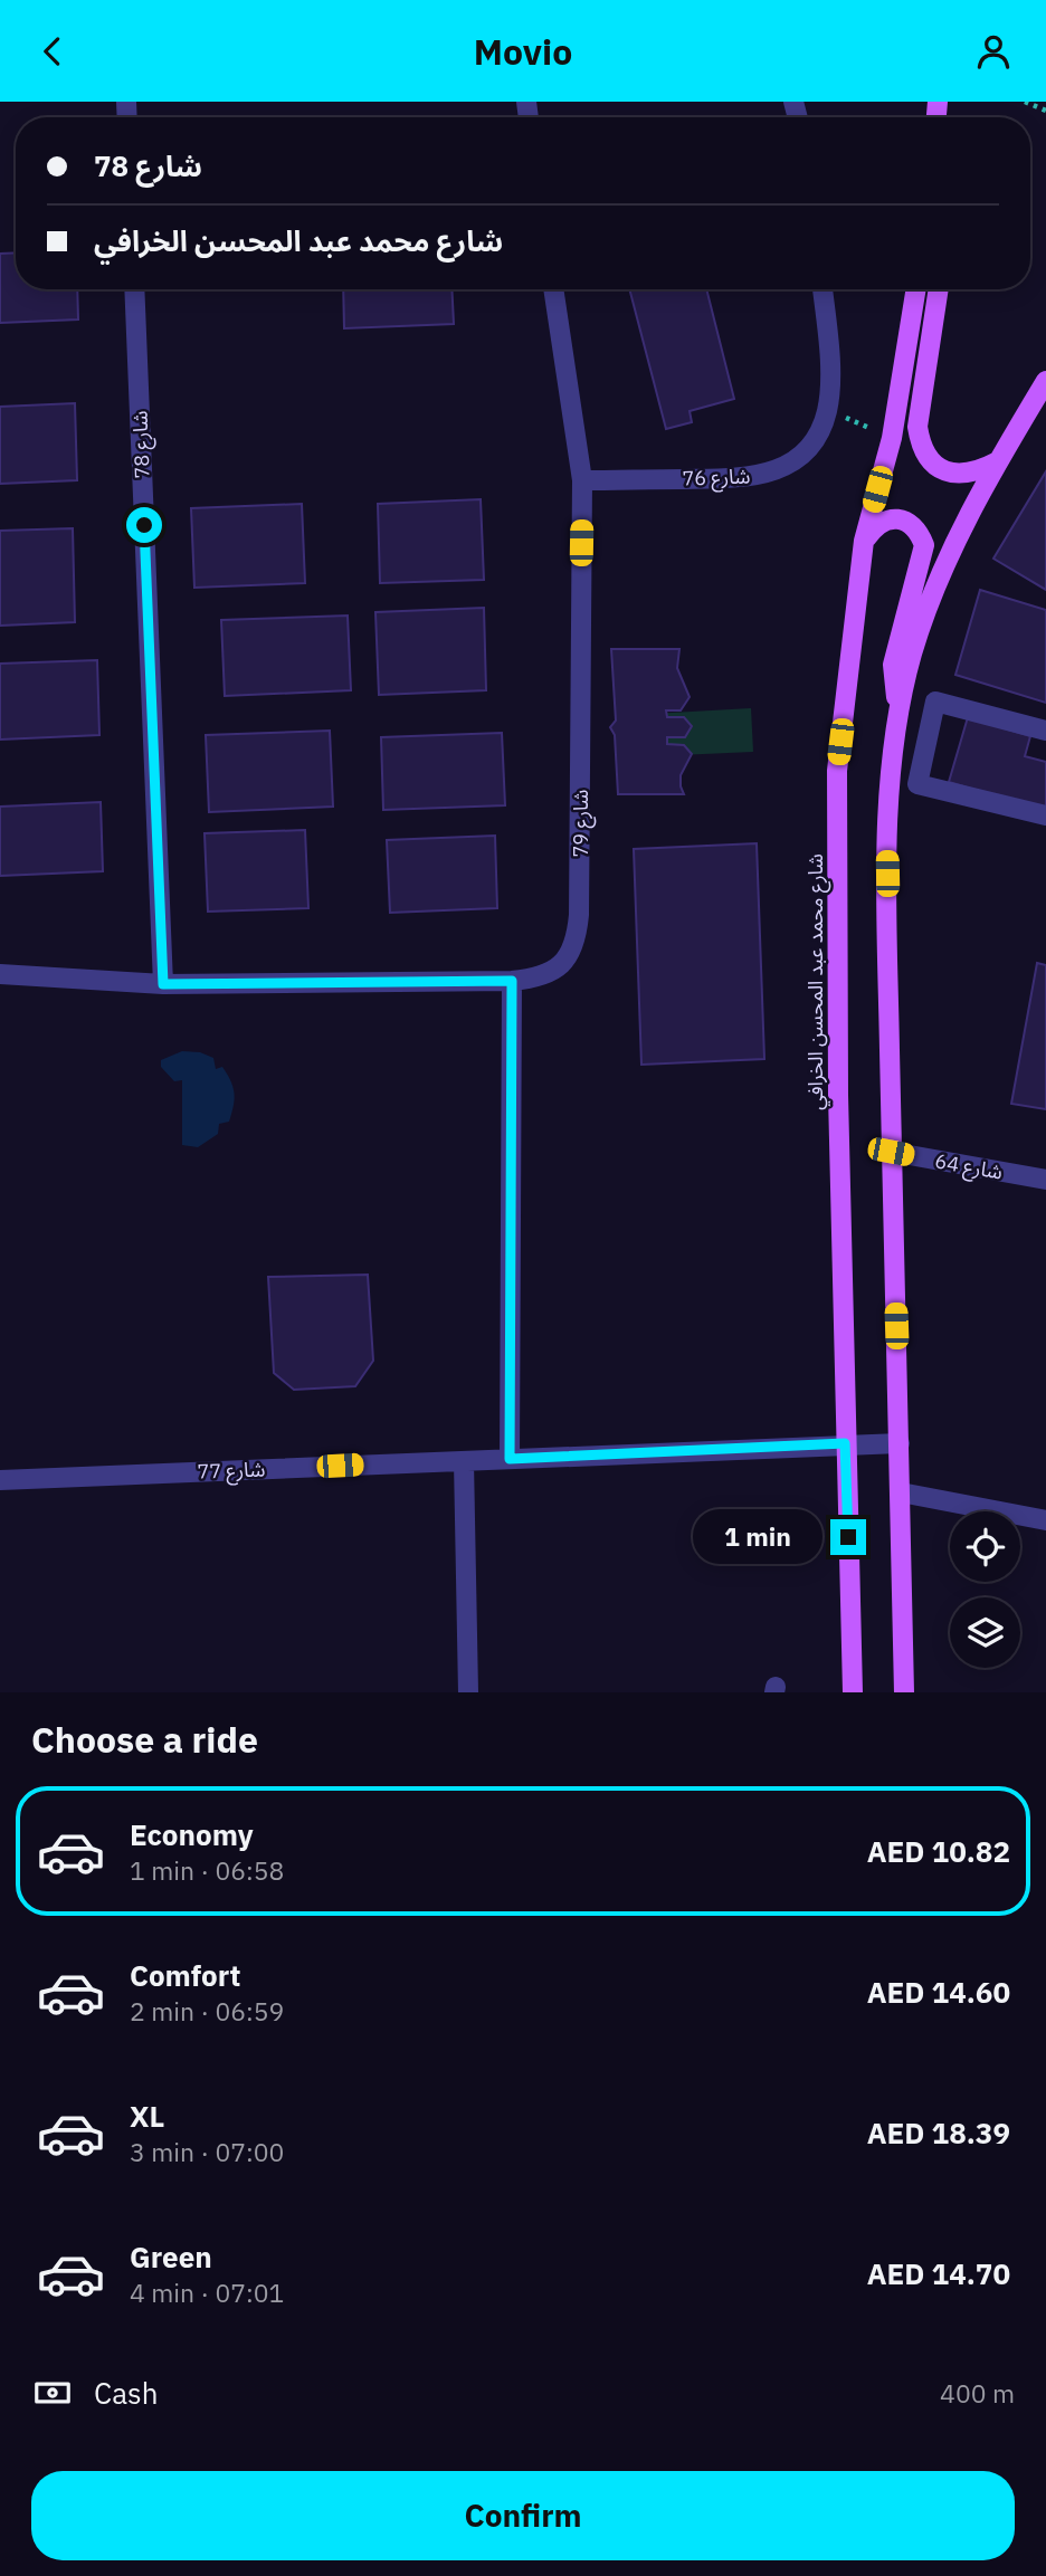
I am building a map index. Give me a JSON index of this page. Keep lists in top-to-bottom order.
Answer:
{
  "streets": {
    "main road": ["شارع محمد عبد المحسن الخرافي"],
    "street": [
      "شارع 78",
      "شارع 76",
      "شارع 79",
      "شارع 64",
      "شارع 77"
    ]
  },
  "crossings": [
    ["شارع 78", "شارع 79"],
    ["شارع 76", "شارع 79"],
    ["شارع محمد عبد المحسن الخرافي", "شارع 77"]
  ],
  "page": {
    "header": "Movio",
    "banner": ["شارع 78", "شارع محمد عبد المحسن الخرافي"],
    "bubble": "1 min",
    "heading": "Choose a ride",
    "list": [
      {
        "name": "Economy",
        "note": "1 min · 06:58",
        "value": "AED 10.82"
      },
      {
        "name": "Comfort",
        "note": "2 min · 06:59",
        "value": "AED 14.60"
      },
      {
        "name": "XL",
        "note": "3 min · 07:00",
        "value": "AED 18.39"
      },
      {
        "name": "Green",
        "note": "4 min · 07:01",
        "value": "AED 14.70"
      }
    ],
    "pay": ["Cash", "400 m"],
    "buttons": "Confirm"
  }
}
